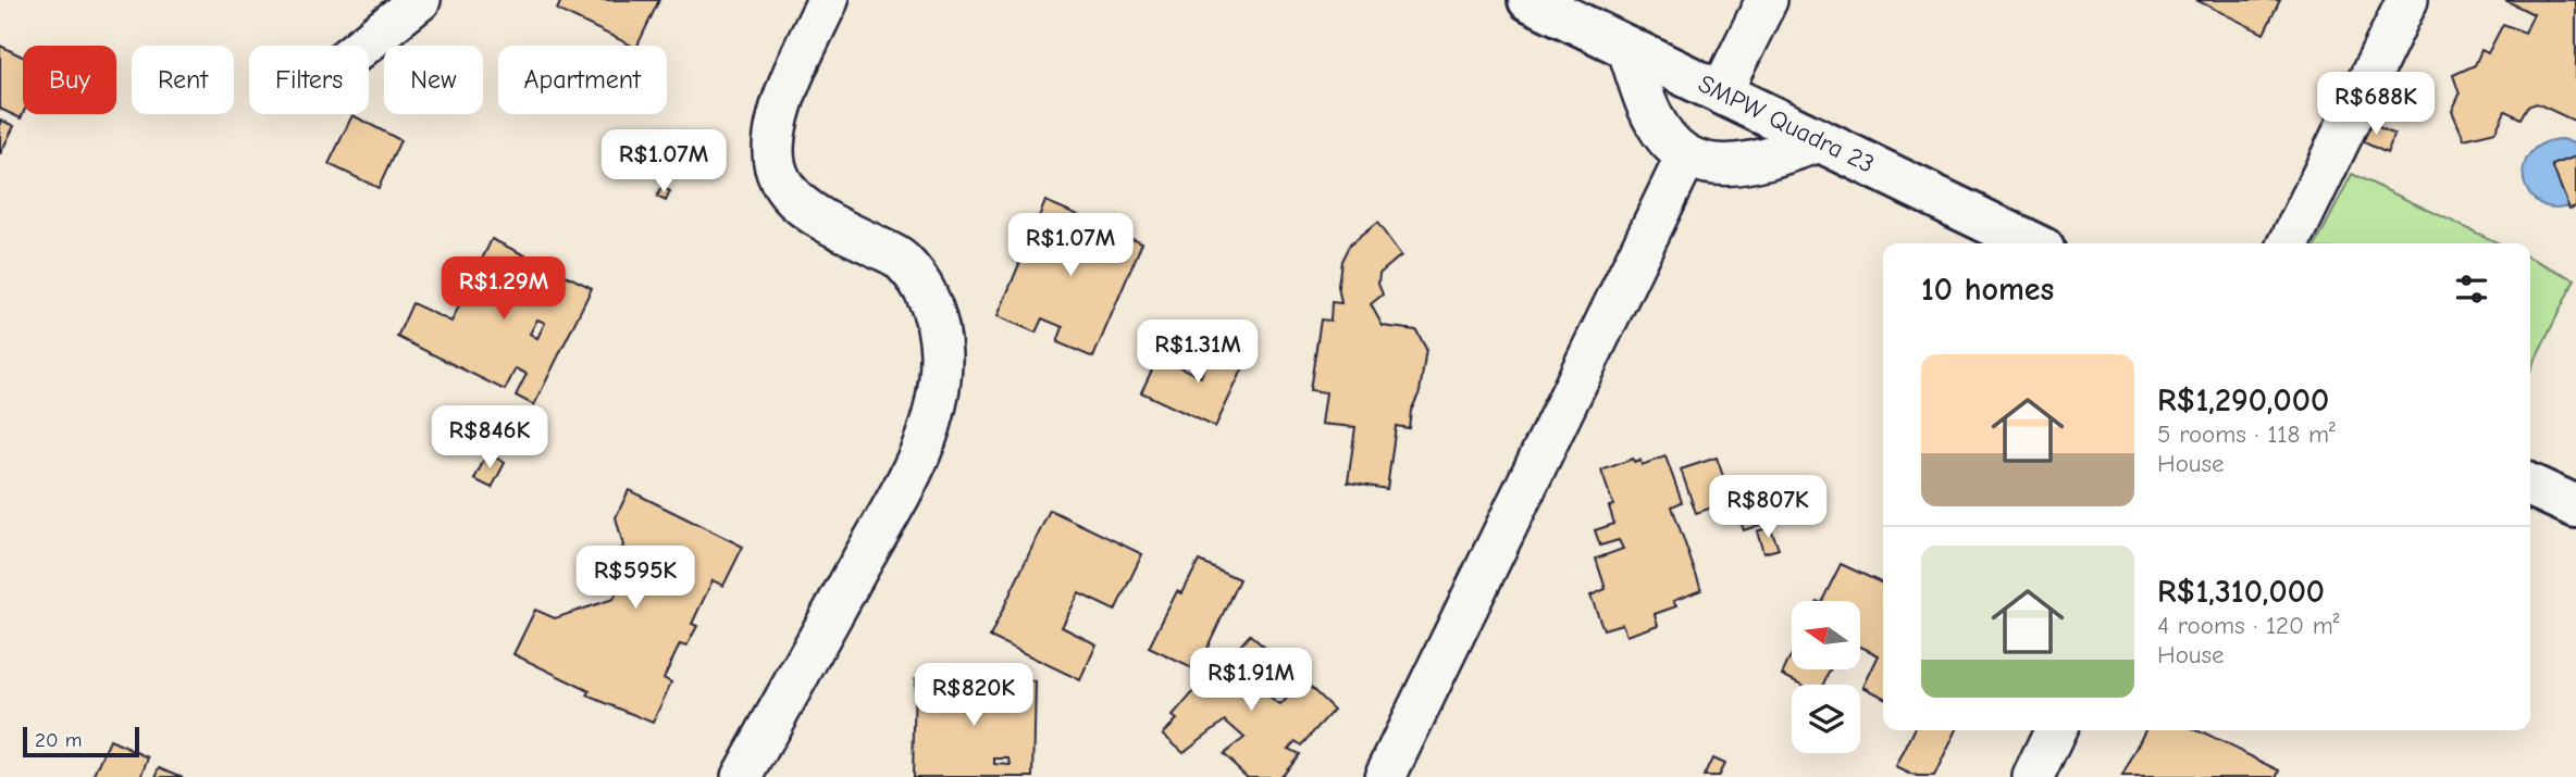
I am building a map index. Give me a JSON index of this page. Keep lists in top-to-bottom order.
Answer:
{
  "streets": {
    "street": ["SMPW Quadra 23"]
  },
  "scale_bar": "20 m",
  "north": "left",
  "page": {
    "chip": [
      "Buy",
      "Rent",
      "Filters",
      "New",
      "Apartment"
    ],
    "price": [
      "R$688K",
      "R$1.07M",
      "R$1.07M",
      "R$1.29M",
      "R$1.31M",
      "R$846K",
      "R$807K",
      "R$595K",
      "R$1.91M",
      "R$820K"
    ],
    "heading": "10 homes",
    "list": [
      {
        "name": "R$1,290,000",
        "note": "5 rooms · 118 m² · House"
      },
      {
        "name": "R$1,310,000",
        "note": "4 rooms · 120 m² · House"
      }
    ],
    "scale": "20 m"
  }
}
